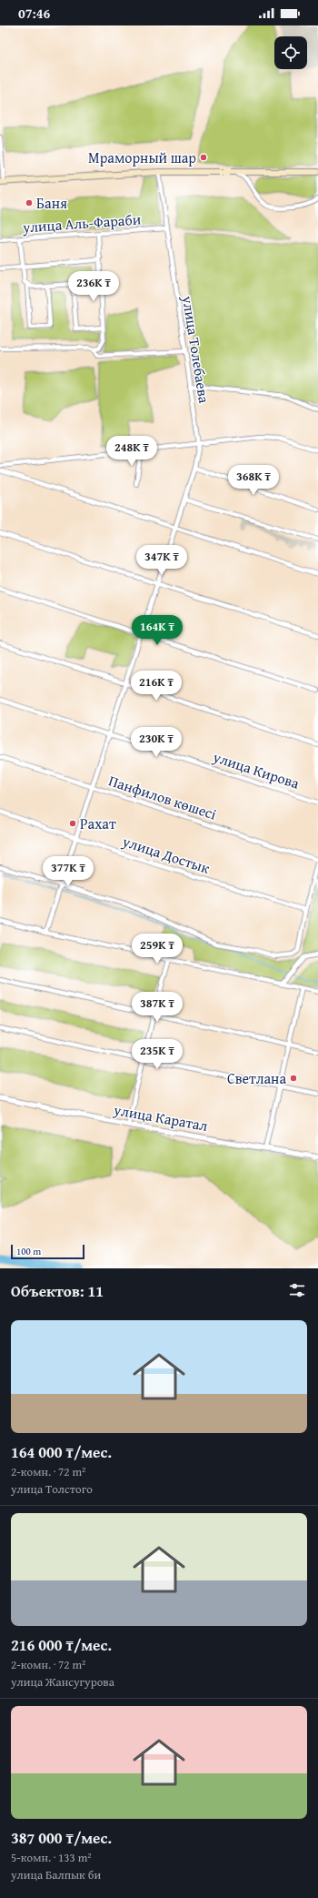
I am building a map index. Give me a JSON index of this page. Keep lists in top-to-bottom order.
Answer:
{
  "streets": {
    "street": [
      "улица Аль-Фараби",
      "улица Толебаева",
      "улица Кирова",
      "Панфилов көшесі",
      "улица Достык",
      "улица Каратал"
    ]
  },
  "crossings": [
    ["улица Аль-Фараби", "улица Толебаева"],
    ["улица Толебаева", "улица Кирова"],
    ["улица Толебаева", "Панфилов көшесі"],
    ["улица Толебаева", "улица Достык"]
  ],
  "places": [
    "Мраморный шар",
    "Баня",
    "Рахат",
    "Светлана"
  ],
  "scale_bar": "100 m",
  "page": {
    "status": "07:46",
    "price": [
      "236K ₸",
      "248K ₸",
      "368K ₸",
      "347K ₸",
      "164K ₸",
      "216K ₸",
      "230K ₸",
      "377K ₸",
      "259K ₸",
      "387K ₸",
      "235K ₸"
    ],
    "scale": "100 m",
    "heading": "Объектов: 11",
    "list": [
      {
        "name": "164 000 ₸/мес.",
        "note": "2-комн. · 72 m² · улица Толстого"
      },
      {
        "name": "216 000 ₸/мес.",
        "note": "2-комн. · 72 m² · улица Жансугурова"
      },
      {
        "name": "387 000 ₸/мес.",
        "note": "5-комн. · 133 m² · улица Балпык би"
      }
    ]
  }
}
